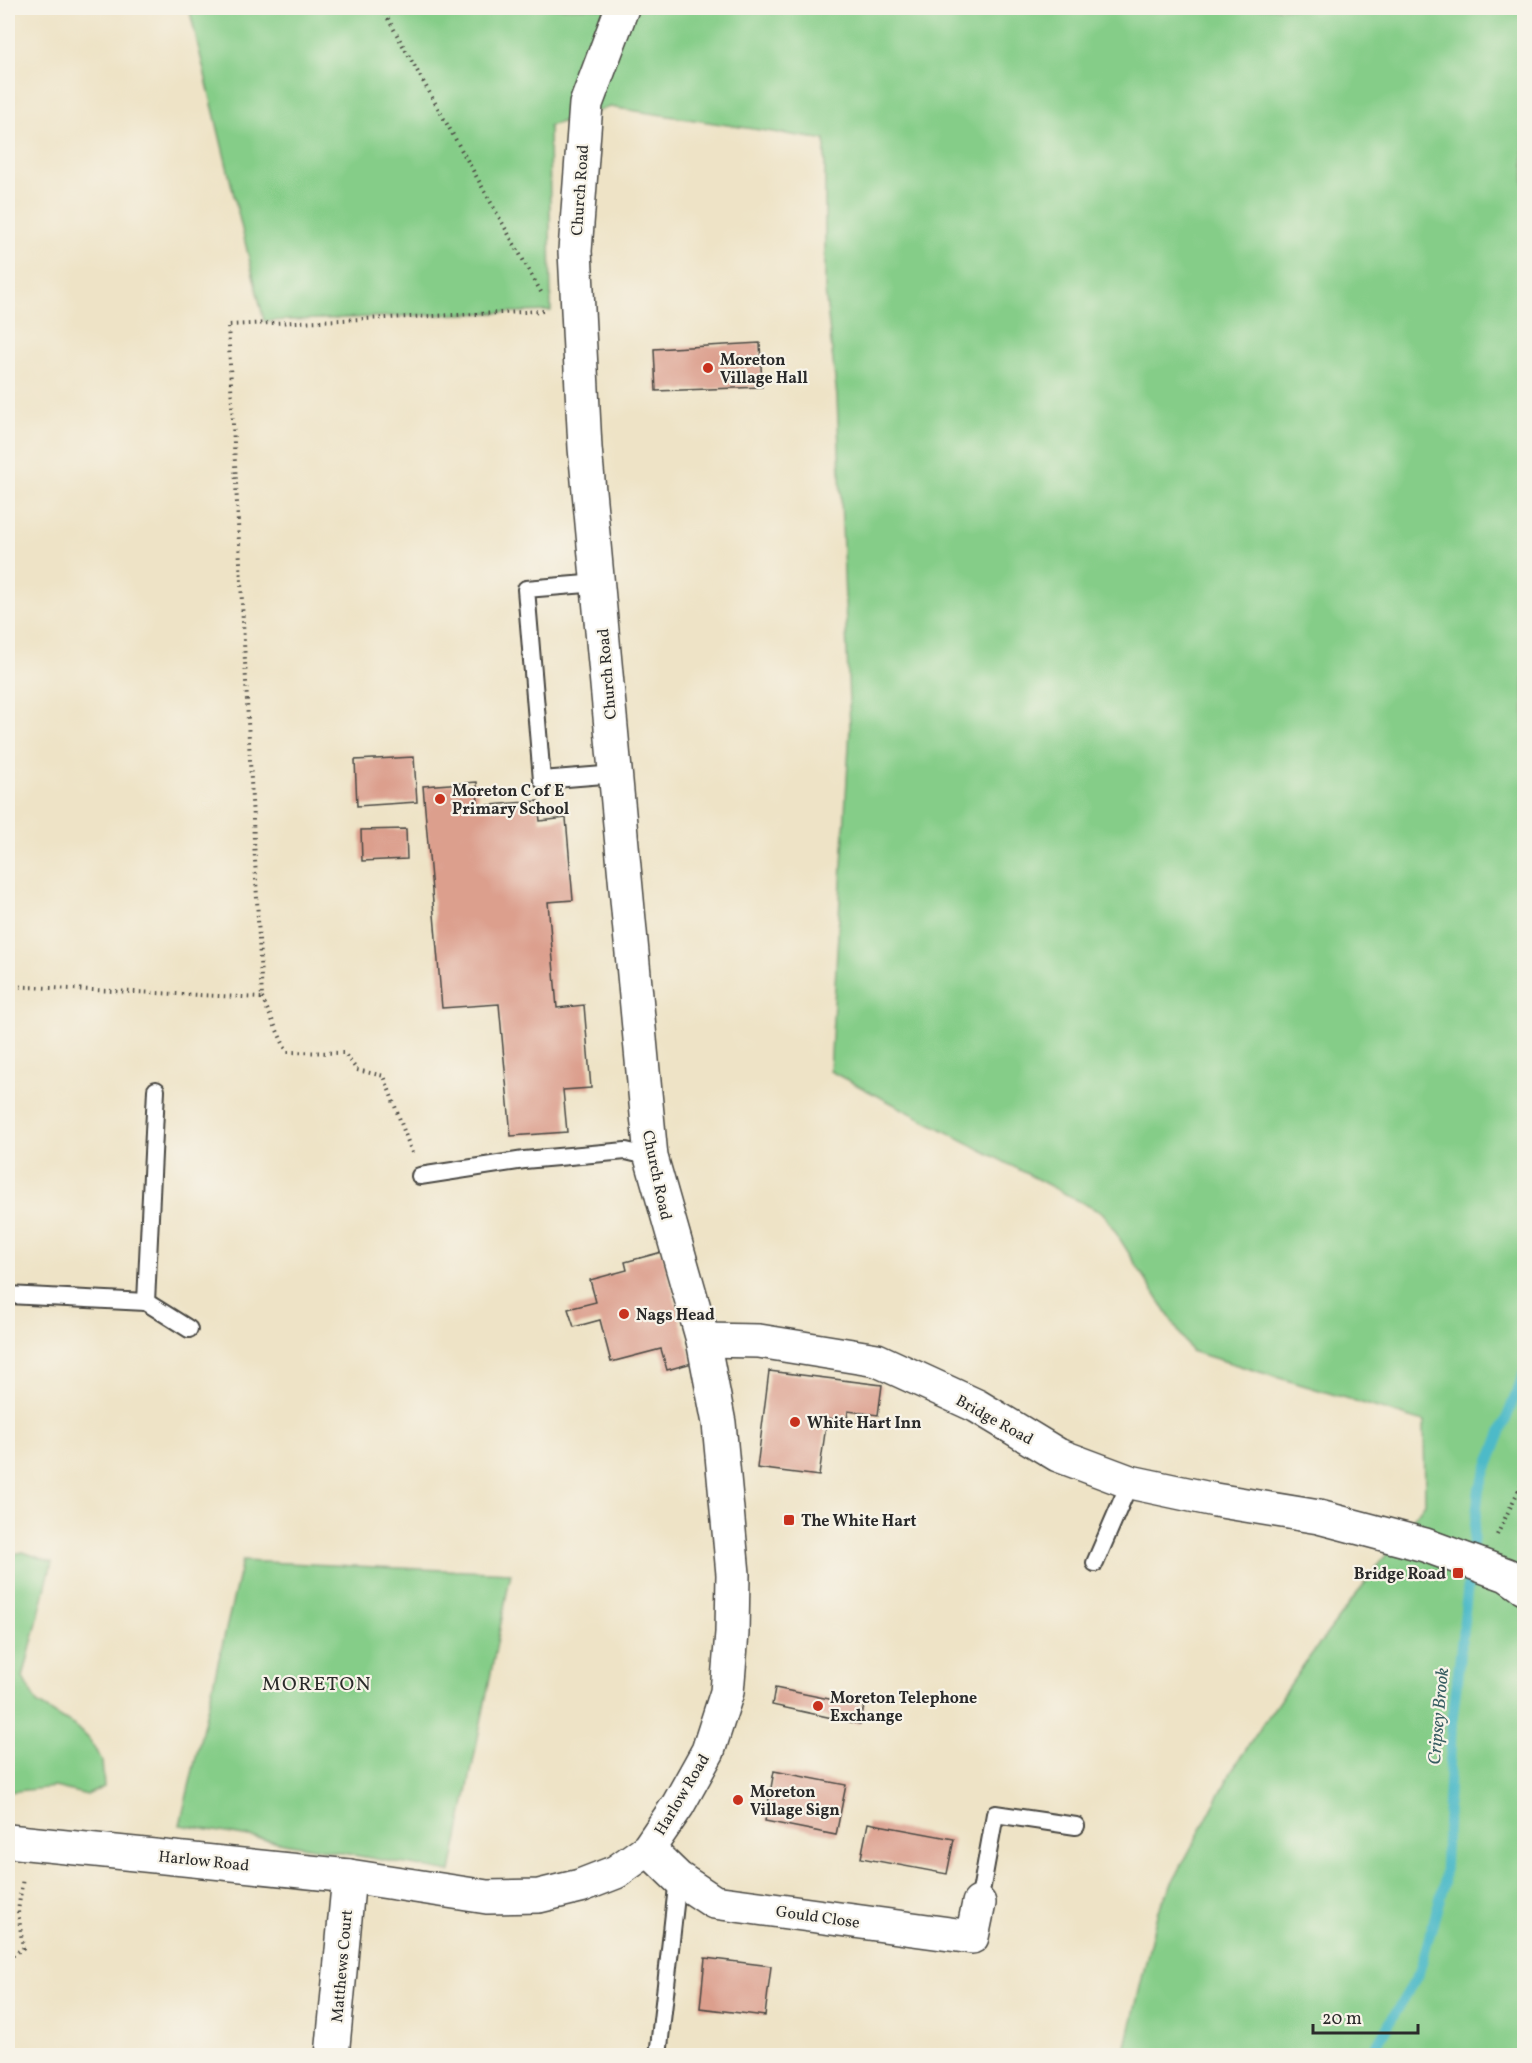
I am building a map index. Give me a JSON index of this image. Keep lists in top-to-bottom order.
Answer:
{
  "streets": {
    "street": [
      "Church Road",
      "Bridge Road",
      "Harlow Road",
      "Gould Close",
      "Matthews Court"
    ]
  },
  "crossings": [
    ["Church Road", "Bridge Road"],
    ["Church Road", "Harlow Road"],
    ["Bridge Road", "Harlow Road"],
    ["Harlow Road", "Gould Close"],
    ["Harlow Road", "Matthews Court"]
  ],
  "districts": ["MORETON"],
  "water": ["Cripsey Brook"],
  "places": {
    "other": [
      "Moreton Village Hall",
      "Moreton C of E Primary School",
      "Nags Head",
      "White Hart Inn",
      "Moreton Telephone Exchange",
      "Moreton Village Sign"
    ],
    "transit": ["The White Hart", "Bridge Road"]
  },
  "scale_bar": "20 m"
}
